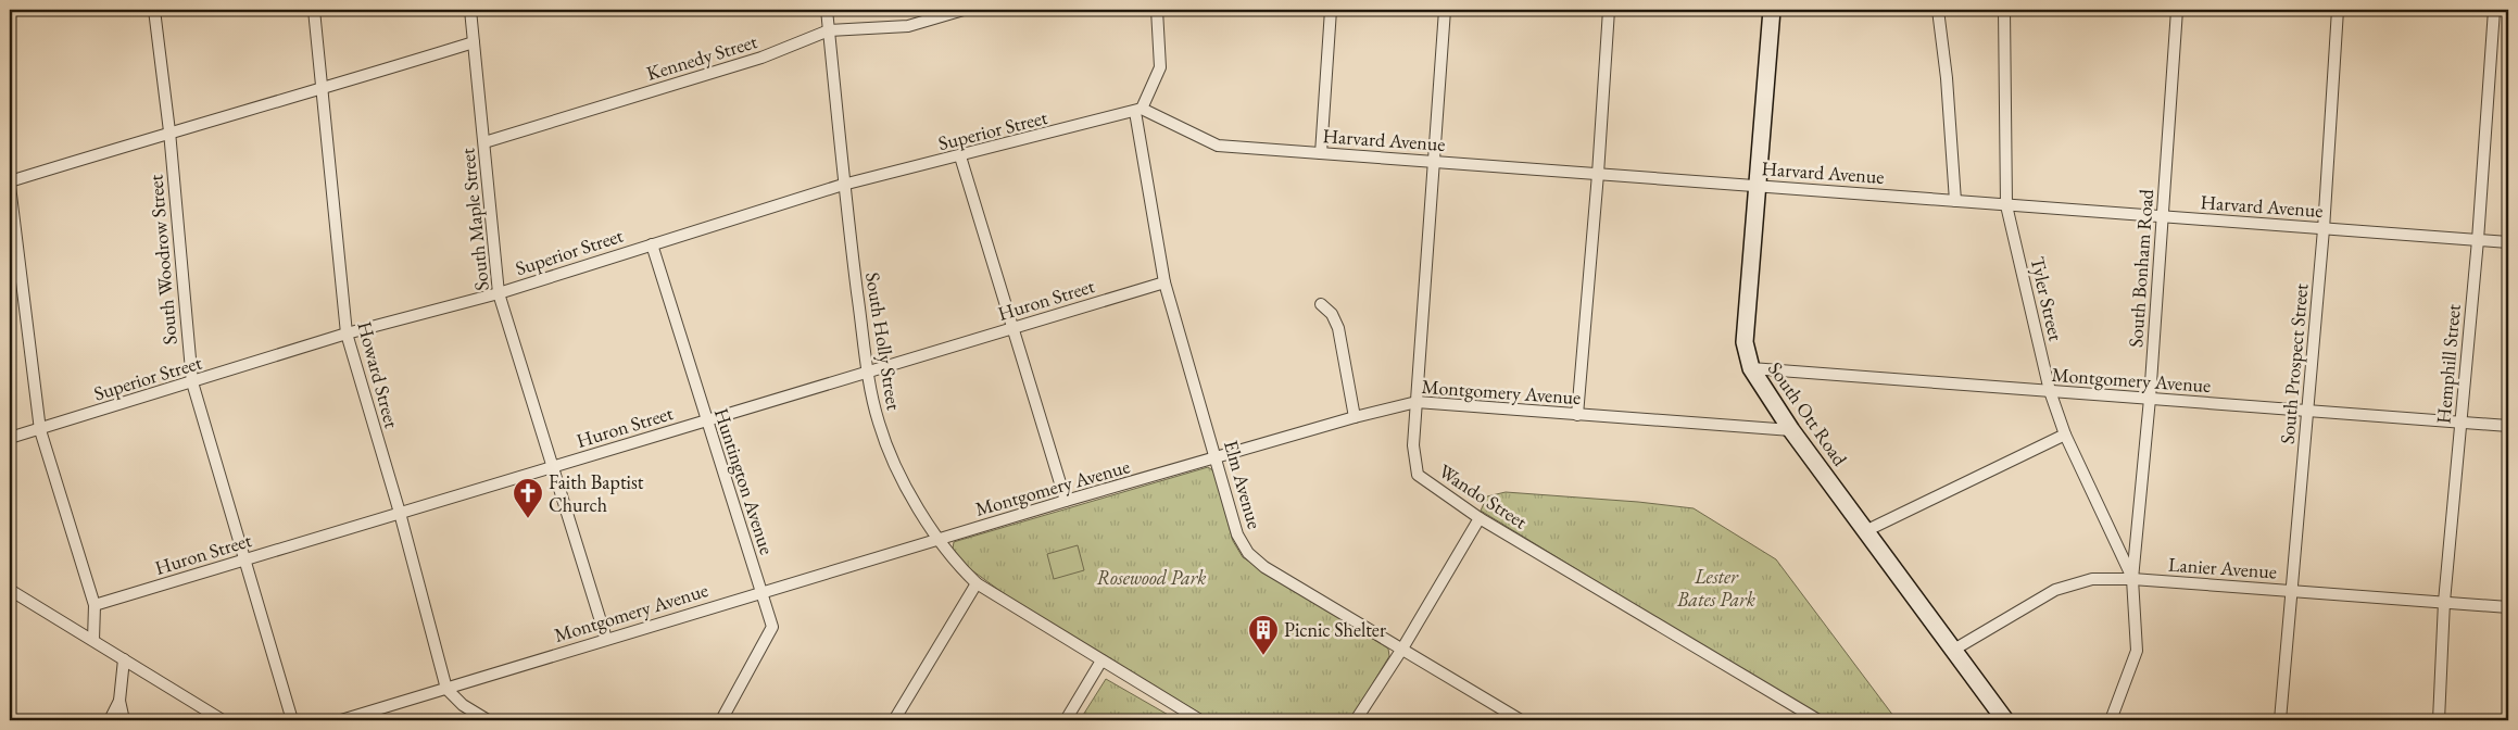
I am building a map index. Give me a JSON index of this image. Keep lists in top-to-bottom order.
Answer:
{
  "streets": {
    "street": [
      "Kennedy Street",
      "Superior Street",
      "Harvard Avenue",
      "South Maple Street",
      "South Woodrow Street",
      "South Bonham Road",
      "Tyler Street",
      "Huron Street",
      "South Holly Street",
      "South Prospect Street",
      "Hemphill Street",
      "Howard Street",
      "Montgomery Avenue",
      "South Ott Road",
      "Huntington Avenue",
      "Elm Avenue",
      "Wando Street",
      "Lanier Avenue"
    ]
  },
  "crossings": [
    ["Kennedy Street", "South Maple Street"],
    ["Kennedy Street", "South Holly Street"],
    ["Superior Street", "Harvard Avenue"],
    ["Superior Street", "South Maple Street"],
    ["Superior Street", "South Woodrow Street"],
    ["Superior Street", "South Holly Street"],
    ["Superior Street", "Howard Street"],
    ["Superior Street", "Huntington Avenue"],
    ["Superior Street", "Elm Avenue"],
    ["Harvard Avenue", "South Bonham Road"],
    ["Harvard Avenue", "Tyler Street"],
    ["Harvard Avenue", "South Prospect Street"],
    ["Harvard Avenue", "Hemphill Street"],
    ["Harvard Avenue", "South Ott Road"],
    ["Harvard Avenue", "Elm Avenue"],
    ["Harvard Avenue", "Wando Street"],
    ["South Maple Street", "Huron Street"],
    ["South Maple Street", "Montgomery Avenue"],
    ["South Woodrow Street", "Huron Street"],
    ["South Bonham Road", "Tyler Street"],
    ["South Bonham Road", "Montgomery Avenue"],
    ["South Bonham Road", "Lanier Avenue"],
    ["Tyler Street", "Montgomery Avenue"],
    ["Tyler Street", "Lanier Avenue"],
    ["Huron Street", "South Holly Street"],
    ["Huron Street", "Howard Street"],
    ["Huron Street", "Huntington Avenue"],
    ["Huron Street", "Elm Avenue"],
    ["South Holly Street", "Montgomery Avenue"],
    ["South Prospect Street", "Montgomery Avenue"],
    ["South Prospect Street", "Lanier Avenue"],
    ["Hemphill Street", "Montgomery Avenue"],
    ["Hemphill Street", "Lanier Avenue"],
    ["Howard Street", "Montgomery Avenue"],
    ["Montgomery Avenue", "South Ott Road"],
    ["Montgomery Avenue", "Huntington Avenue"],
    ["Montgomery Avenue", "Elm Avenue"],
    ["Montgomery Avenue", "Wando Street"],
    ["South Ott Road", "Lanier Avenue"]
  ],
  "parks": ["Lester Bates Park", "Rosewood Park"],
  "places": {
    "church": ["Faith Baptist Church"],
    "building": ["Picnic Shelter"]
  }
}
